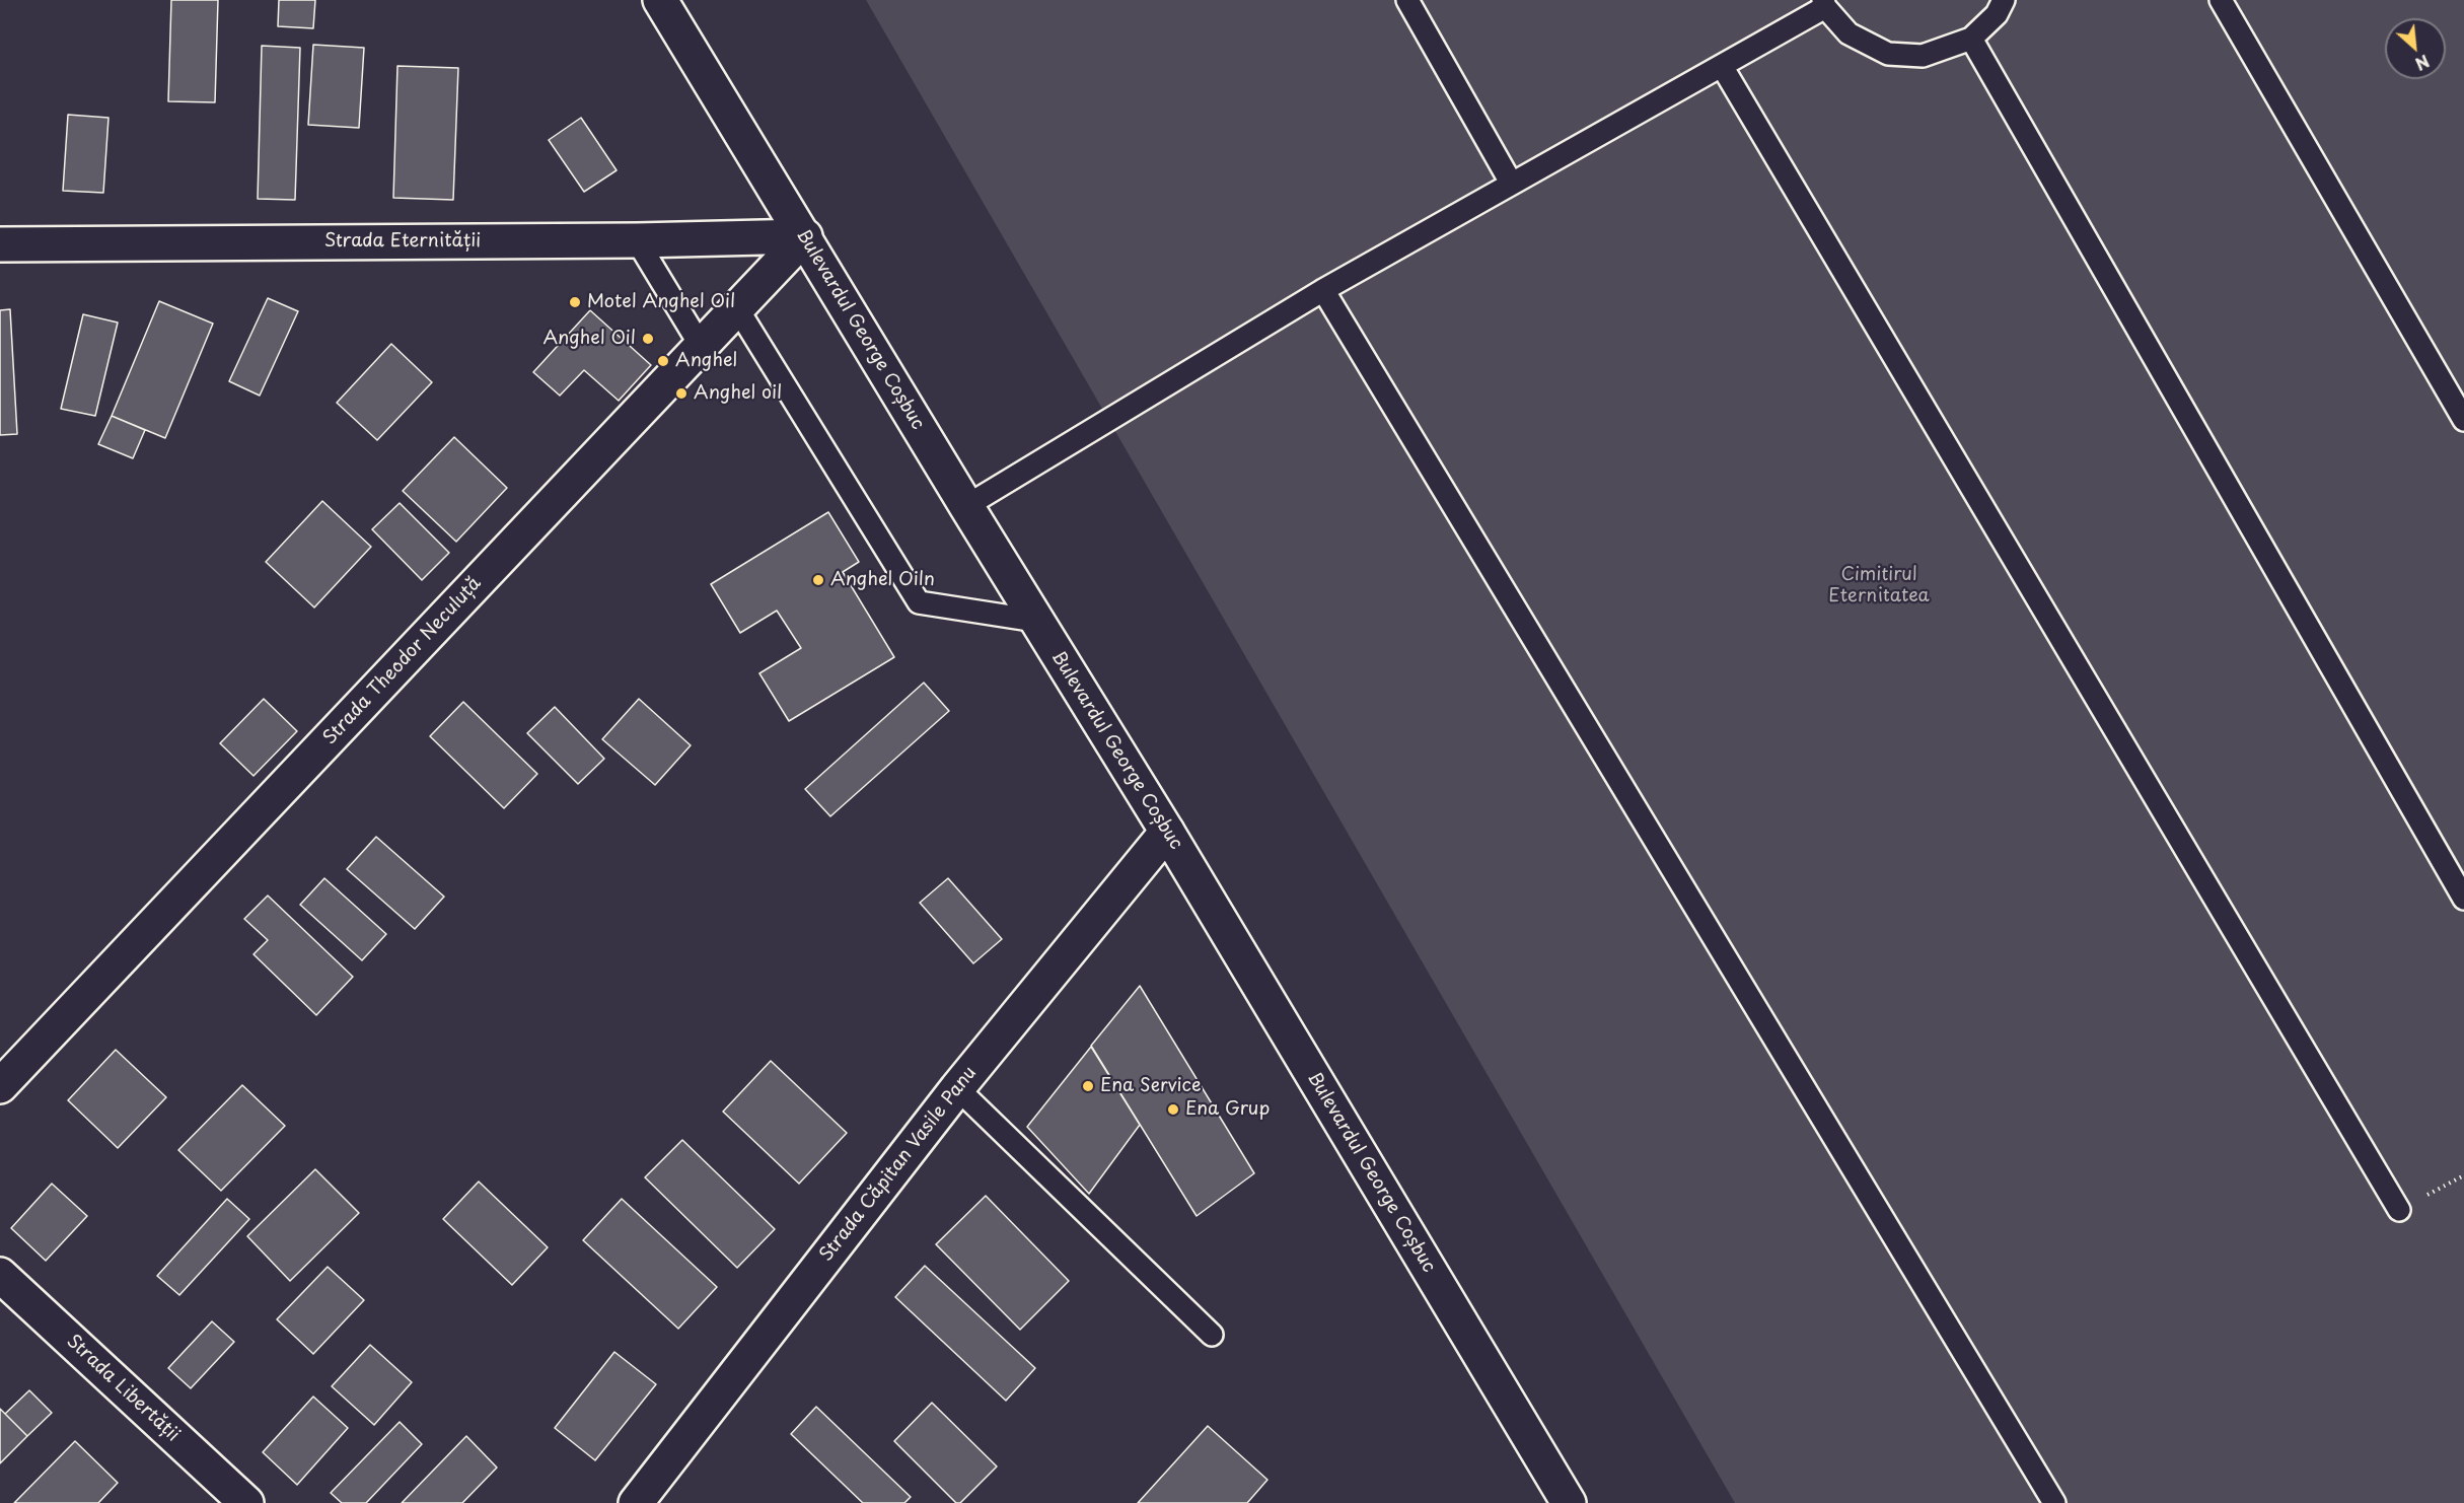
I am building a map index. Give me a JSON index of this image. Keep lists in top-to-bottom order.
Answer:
{
  "streets": {
    "street": [
      "Strada Eternității",
      "Bulevardul George Coșbuc",
      "Strada Theodor Neculuță",
      "Strada Căpitan Vasile Panu",
      "Strada Libertății"
    ]
  },
  "crossings": [
    ["Strada Eternității", "Bulevardul George Coșbuc"],
    ["Strada Eternității", "Strada Theodor Neculuță"],
    ["Bulevardul George Coșbuc", "Strada Theodor Neculuță"],
    ["Bulevardul George Coșbuc", "Strada Căpitan Vasile Panu"]
  ],
  "parks": ["Cimitirul Eternitatea"],
  "places": [
    "Motel Anghel Oil",
    "Anghel Oil",
    "Anghel",
    "Anghel oil",
    "Anghel Oiln",
    "Ena Service",
    "Ena Grup"
  ],
  "north": "bottom right"
}
